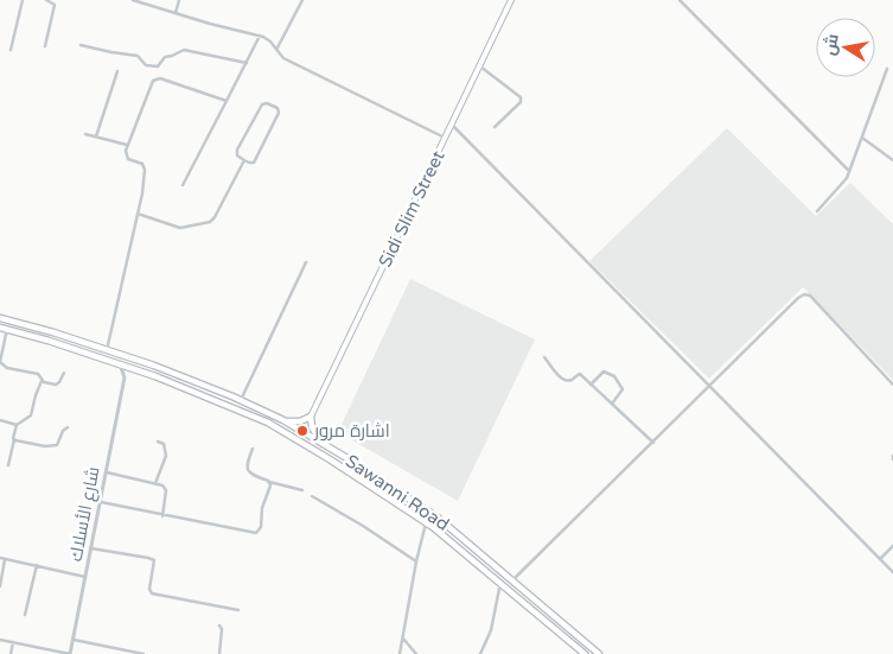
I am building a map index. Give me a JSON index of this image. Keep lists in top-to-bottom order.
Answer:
{
  "streets": {
    "highway": ["Sawanni Road"],
    "main road": ["Sidi Slim Street"],
    "street": ["شارع الأسلاك"]
  },
  "places": ["اشارة مرور"],
  "north": "left"
}
